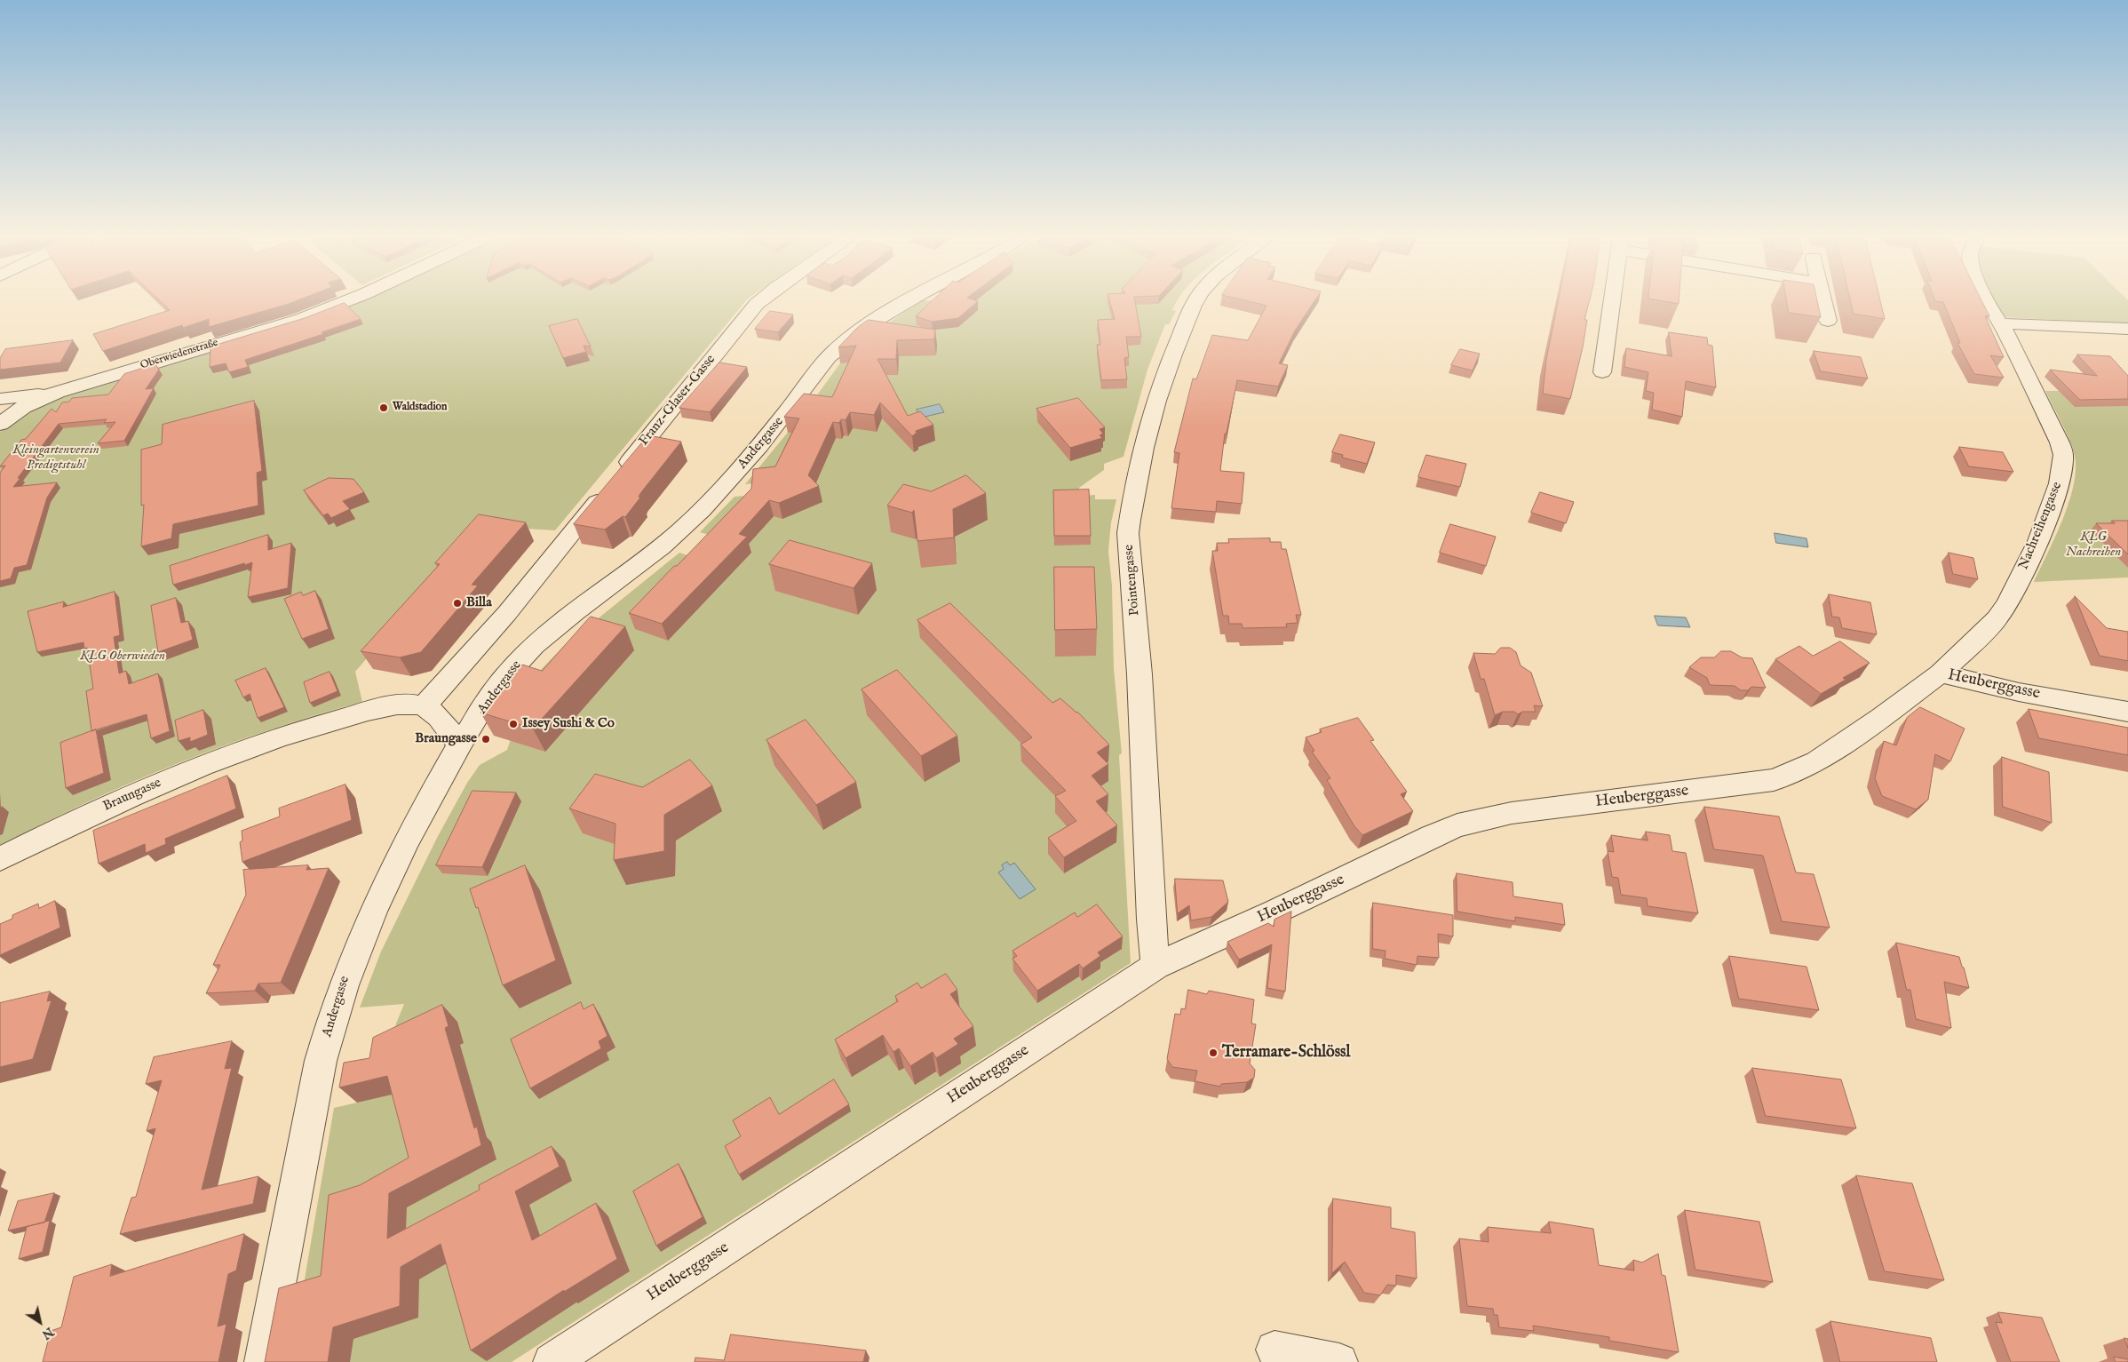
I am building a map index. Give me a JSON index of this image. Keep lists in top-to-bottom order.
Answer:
{
  "streets": {
    "street": [
      "Oberwiedenstraße",
      "Franz-Glaser-Gasse",
      "Andergasse",
      "Nachreihengasse",
      "Pointengasse",
      "Heuberggasse",
      "Braungasse"
    ]
  },
  "crossings": [
    ["Franz-Glaser-Gasse", "Braungasse"],
    ["Nachreihengasse", "Heuberggasse"],
    ["Pointengasse", "Heuberggasse"]
  ],
  "parks": ["Kleingartenverein Predigtstuhl", "KLG Nachreihen", "KLG Oberwieden"],
  "places": [
    "Waldstadion",
    "Billa",
    "Issey Sushi & Co",
    "Braungasse",
    "Terramare-Schlössl"
  ],
  "north": "bottom right"
}
